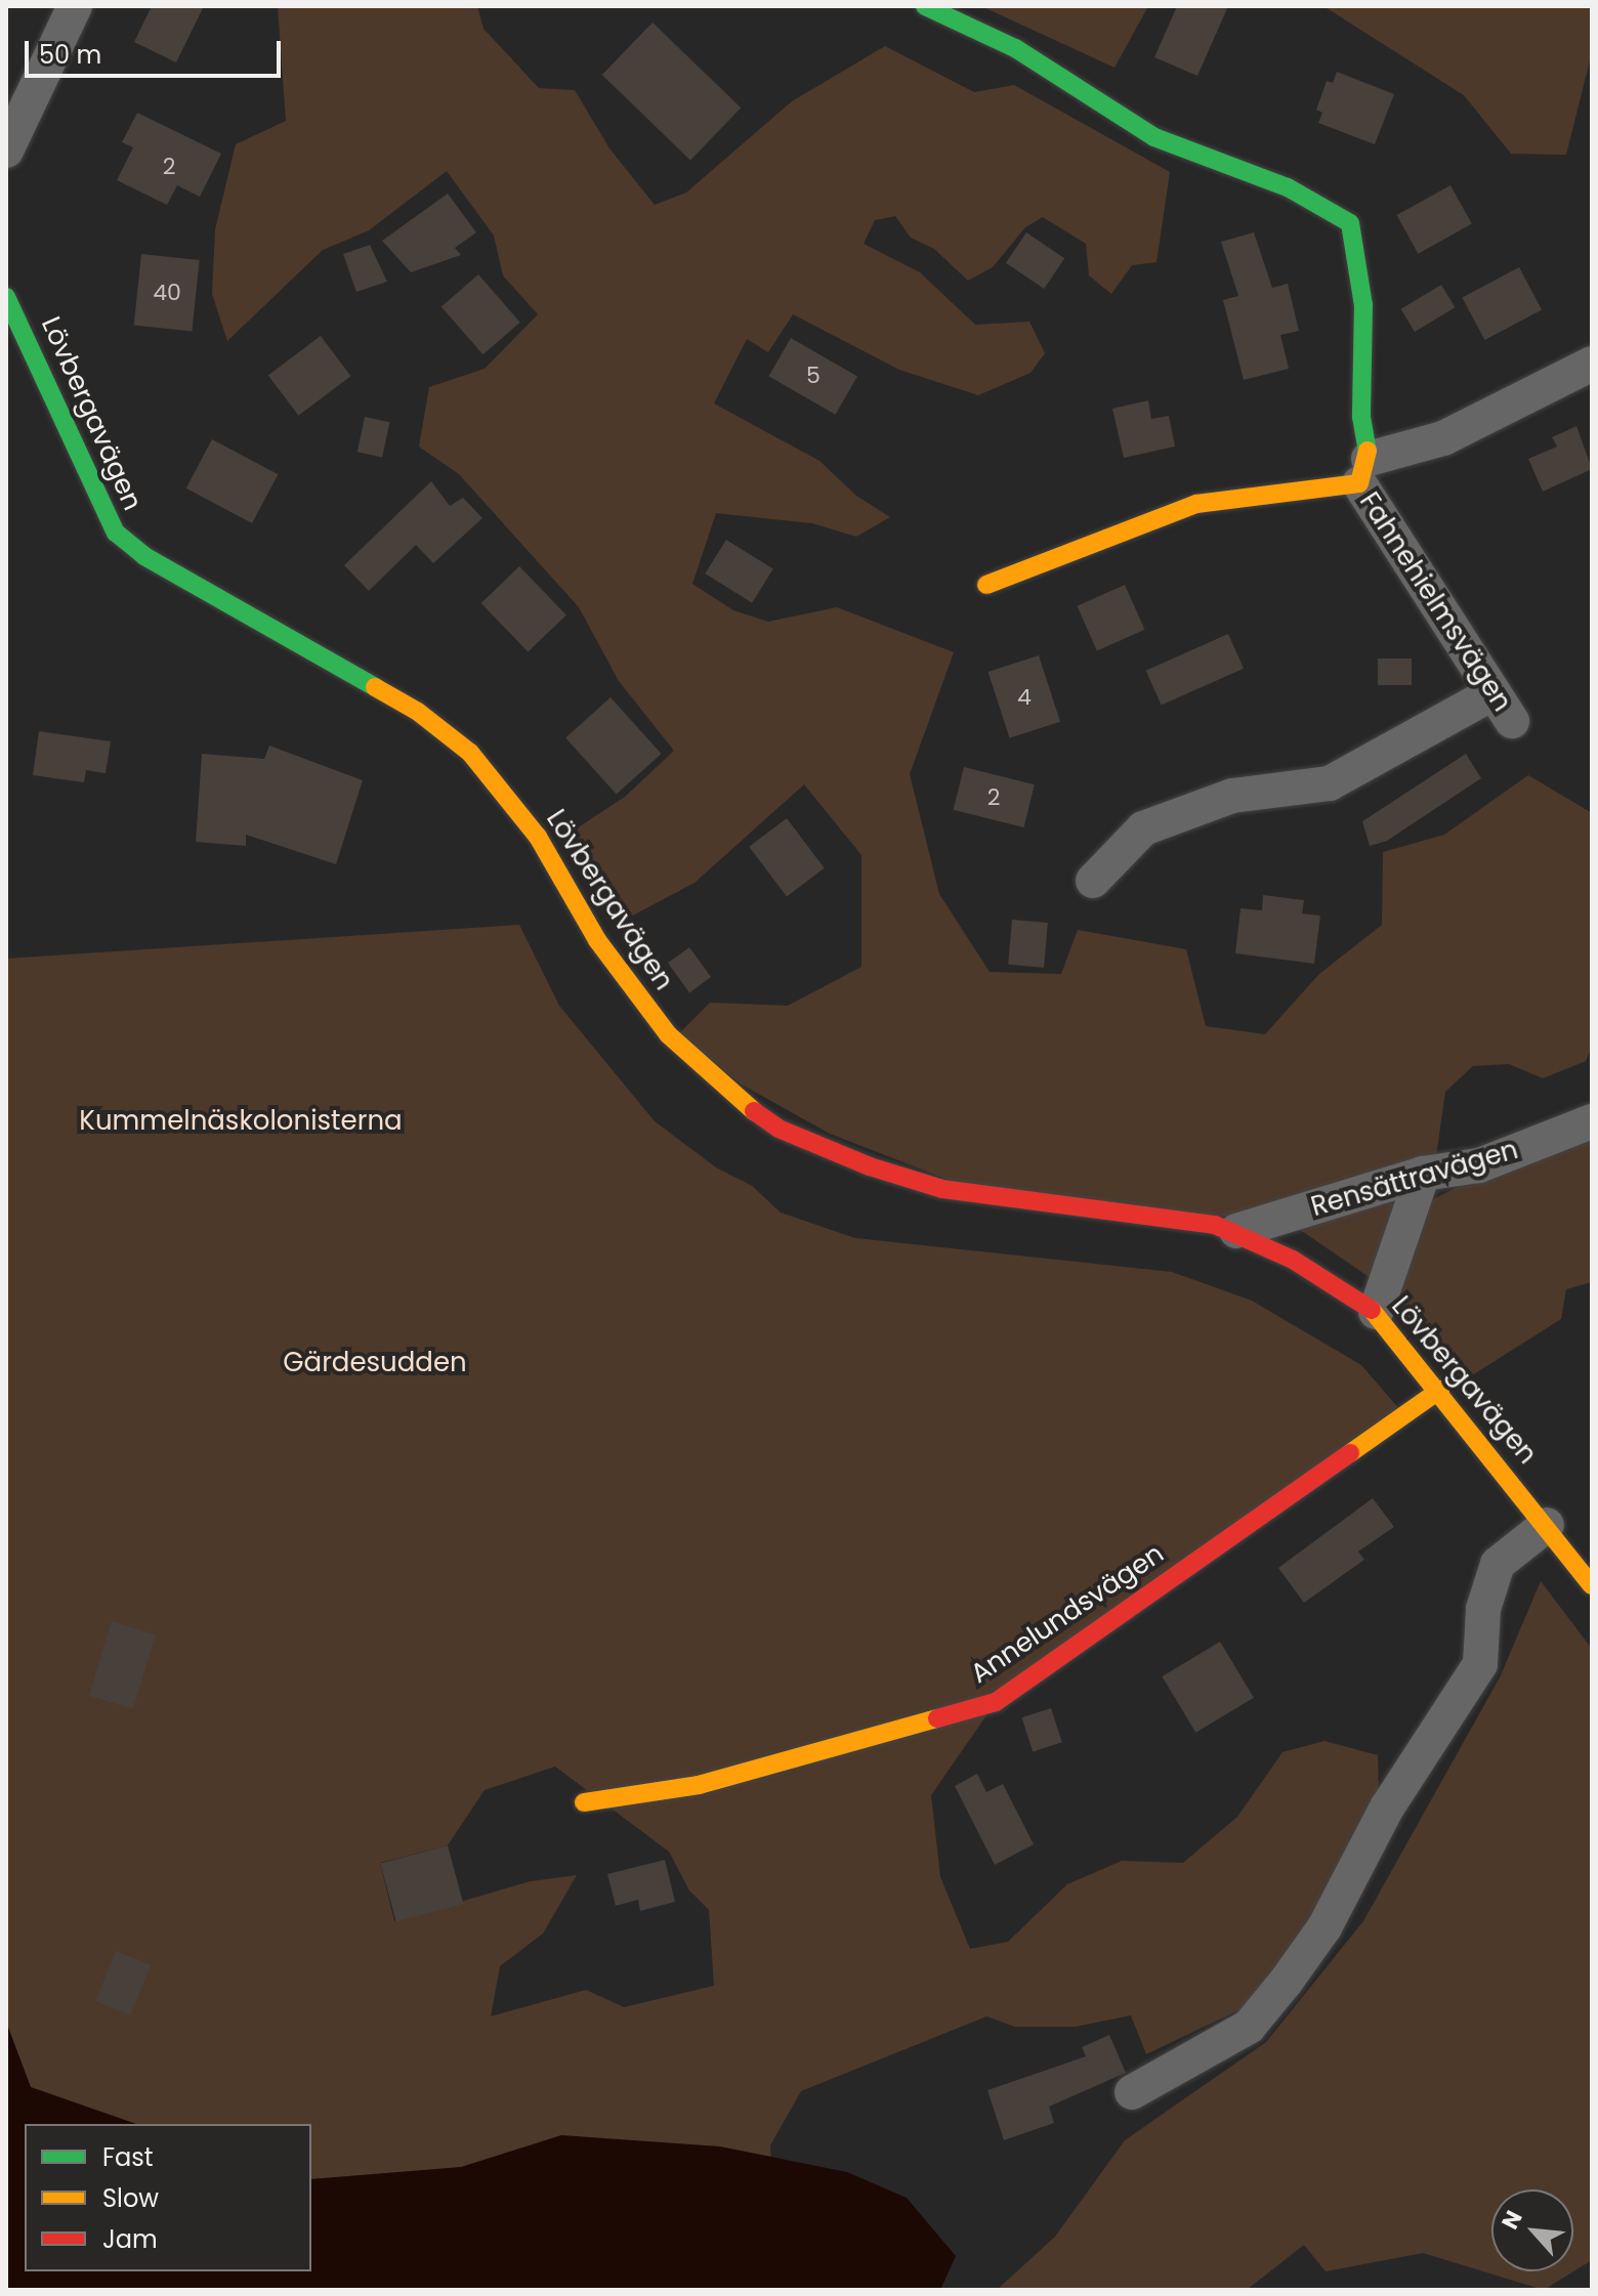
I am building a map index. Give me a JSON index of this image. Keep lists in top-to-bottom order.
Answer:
{
  "streets": {
    "street": [
      "Lövbergavägen",
      "Fahnehielmsvägen",
      "Rensättravägen",
      "Annelundsvägen"
    ]
  },
  "crossings": [
    ["Lövbergavägen", "Rensättravägen"],
    ["Lövbergavägen", "Annelundsvägen"]
  ],
  "parks": ["Kummelnäskolonisterna", "Gärdesudden"],
  "house_numbers": [
    "2",
    "40",
    "5",
    "4",
    "2"
  ],
  "legend": ["Fast", "Slow", "Jam"],
  "scale_bar": "50 m",
  "north": "top left"
}
